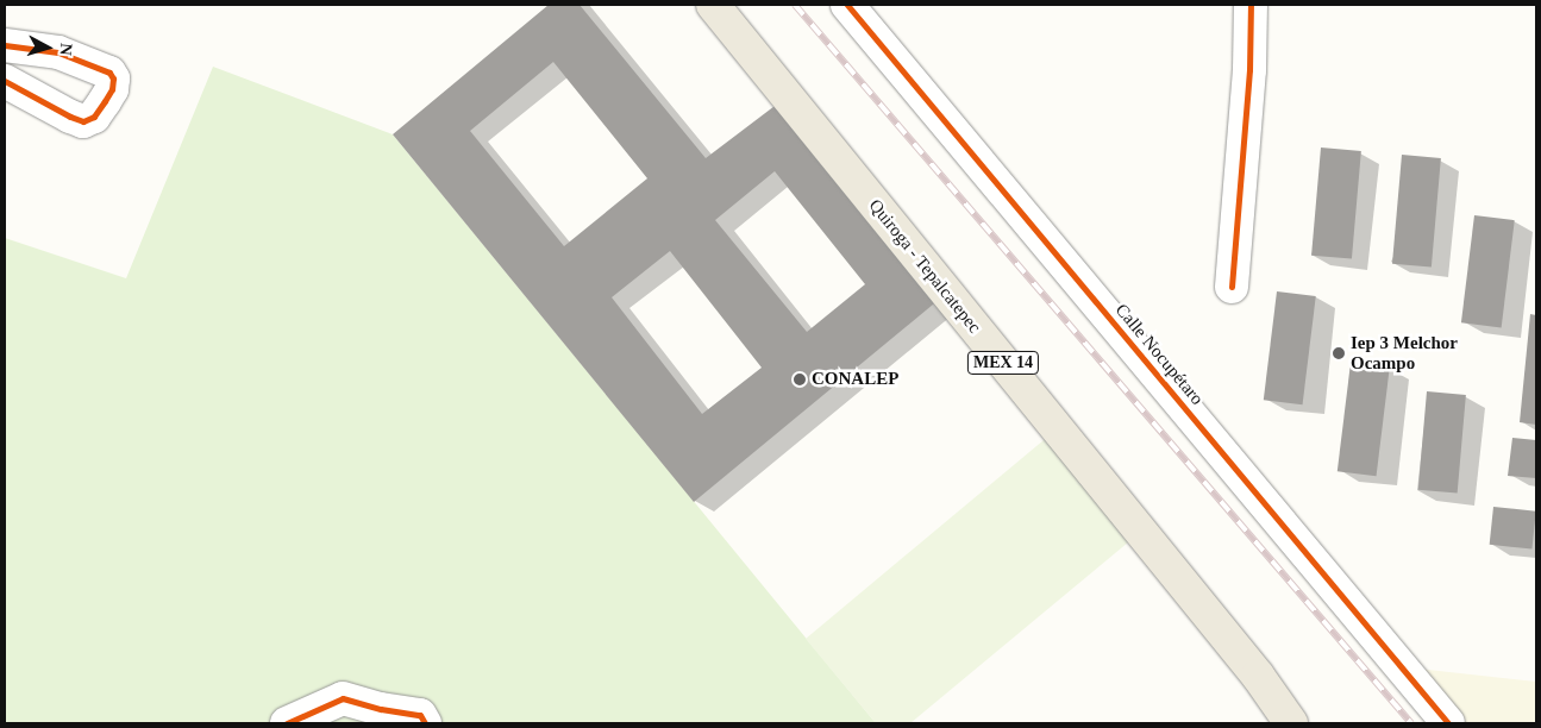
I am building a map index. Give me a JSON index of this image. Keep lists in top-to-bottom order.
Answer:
{
  "streets": {
    "main road": ["Quiroga - Tepalcatepec", "MEX 14"],
    "street": ["Calle Nocupétaro"]
  },
  "places": ["Iep 3 Melchor Ocampo", "CONALEP"],
  "north": "right"
}
